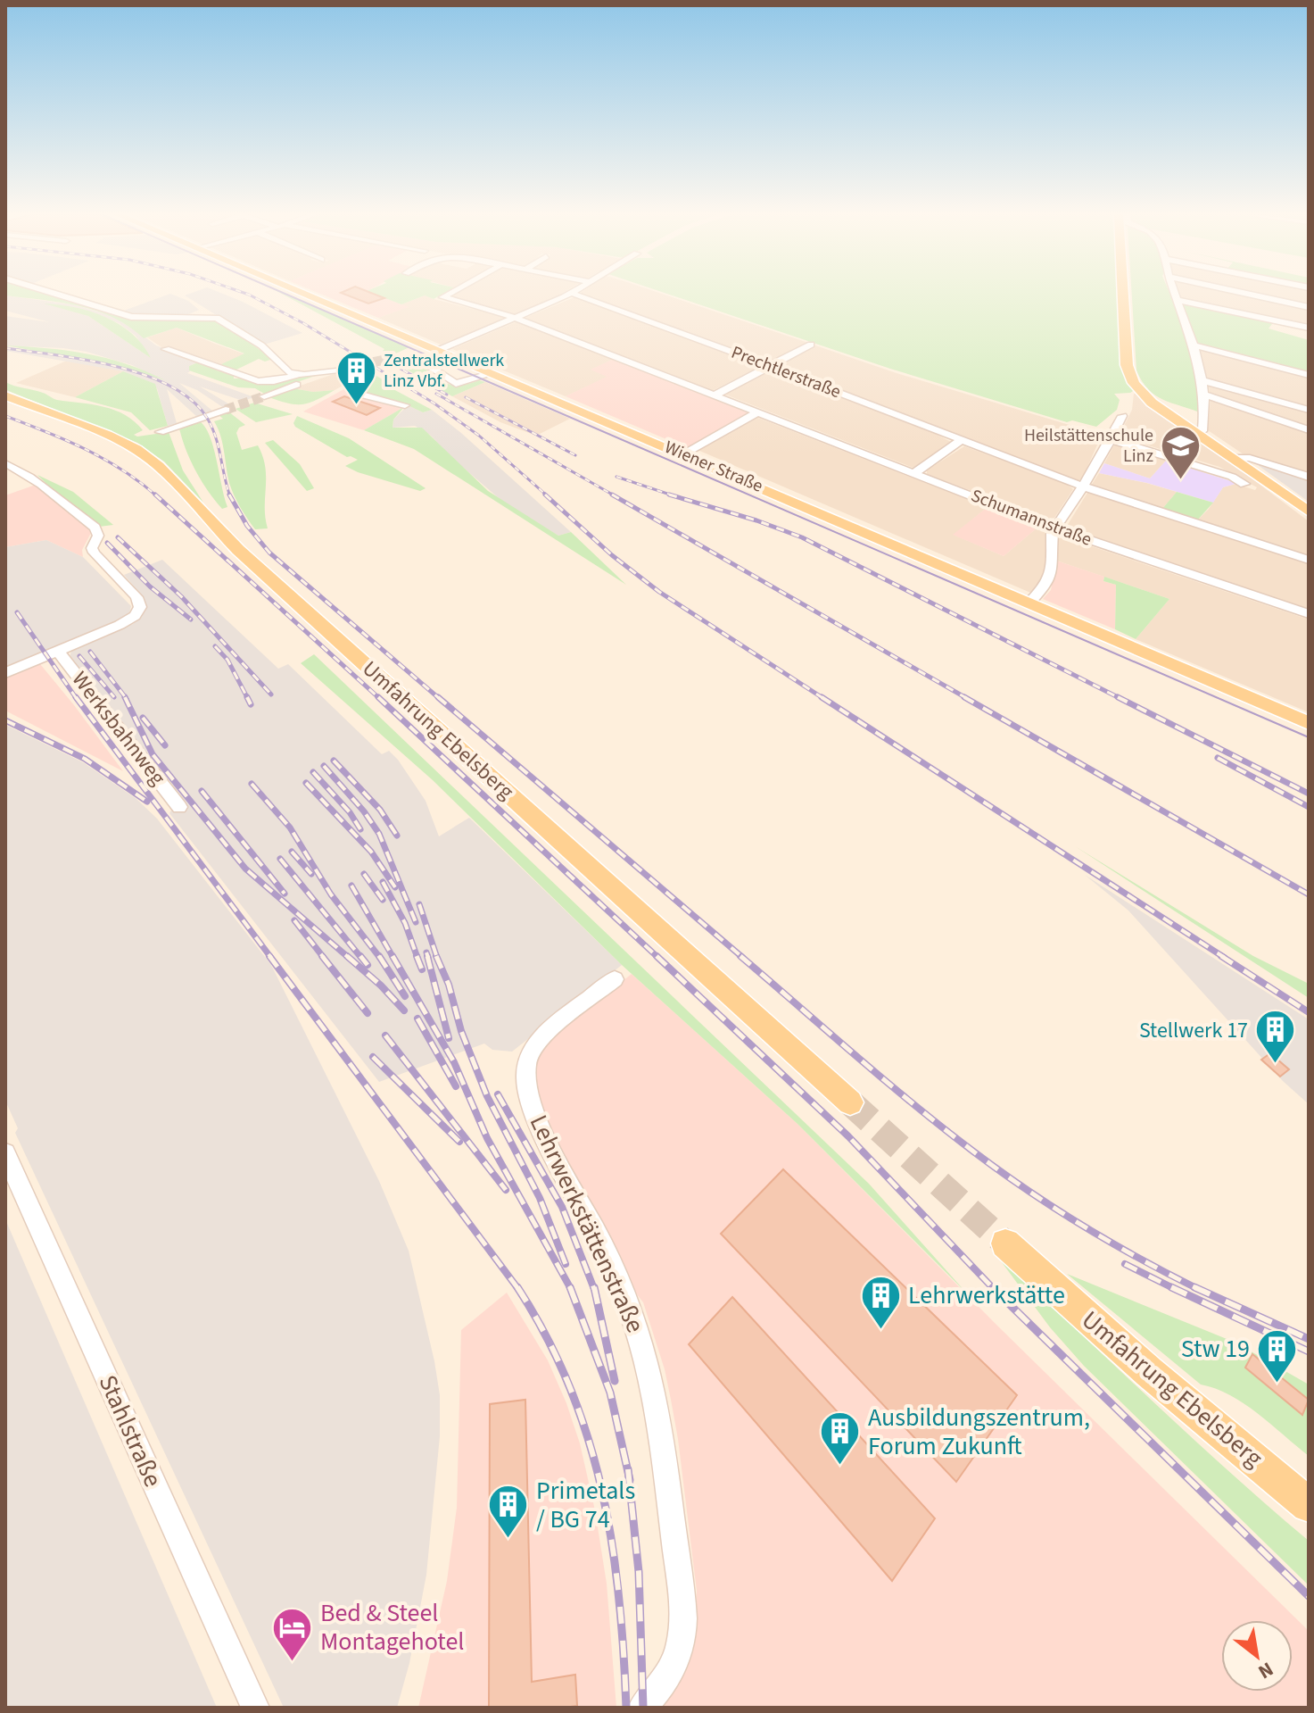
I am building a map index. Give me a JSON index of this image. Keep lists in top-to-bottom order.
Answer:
{
  "streets": {
    "main road": ["Wiener Straße", "Umfahrung Ebelsberg"],
    "street": [
      "Prechtlerstraße",
      "Schumannstraße",
      "Werksbahnweg",
      "Lehrwerkstättenstraße",
      "Stahlstraße"
    ]
  },
  "places": {
    "building": [
      "Zentralstellwerk Linz Vbf.",
      "Stellwerk 17",
      "Lehrwerkstätte",
      "Stw 19",
      "Ausbildungszentrum, Forum Zukunft",
      "Primetals / BG 74"
    ],
    "school or university": ["Heilstättenschule Linz"],
    "hotel": ["Bed & Steel Montagehotel"]
  },
  "north": "bottom right"
}
